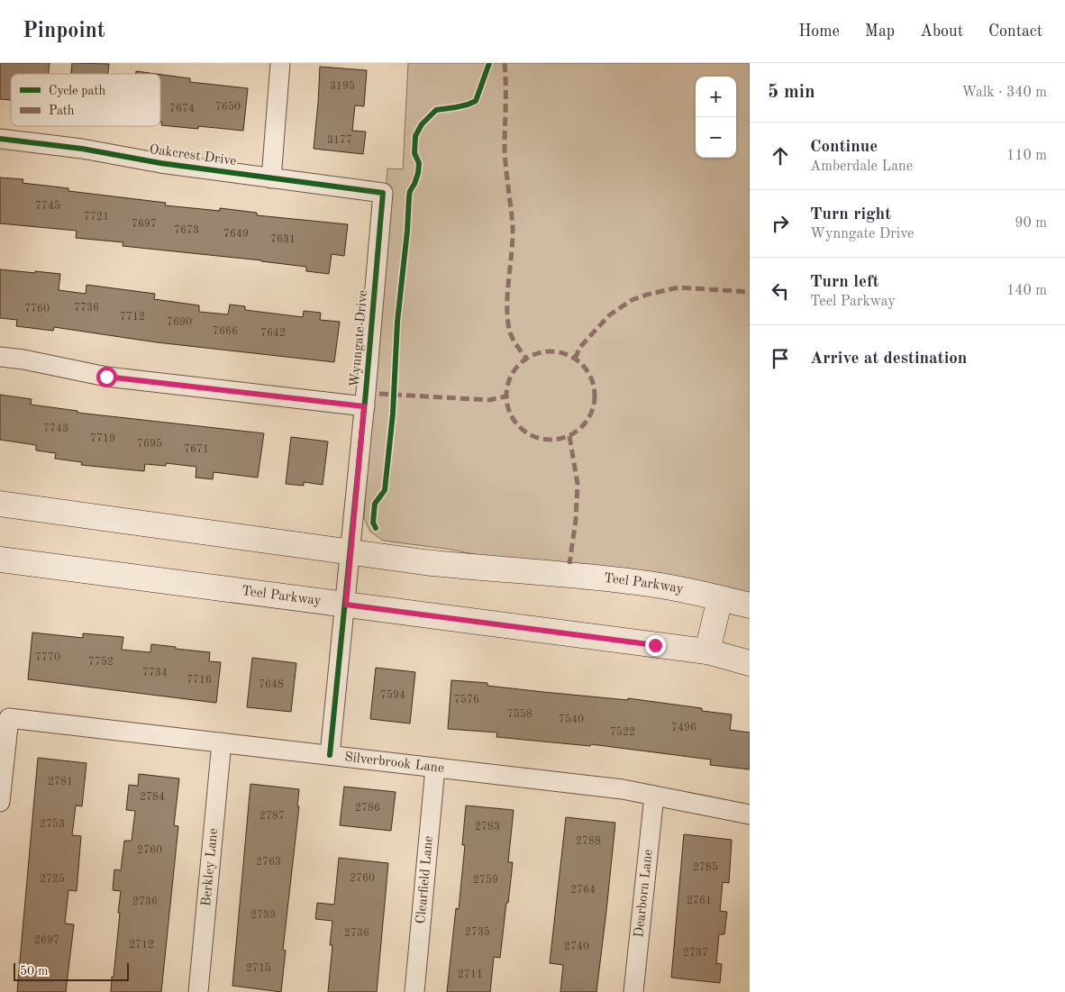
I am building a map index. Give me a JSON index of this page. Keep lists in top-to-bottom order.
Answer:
{
  "streets": {
    "main road": ["Teel Parkway"],
    "street": [
      "Oakcrest Drive",
      "Wynngate Drive",
      "Silverbrook Lane",
      "Berkley Lane",
      "Clearfield Lane",
      "Dearborn Lane"
    ]
  },
  "crossings": [
    ["Oakcrest Drive", "Wynngate Drive"],
    ["Wynngate Drive", "Teel Parkway"],
    ["Wynngate Drive", "Silverbrook Lane"],
    ["Silverbrook Lane", "Berkley Lane"],
    ["Silverbrook Lane", "Clearfield Lane"],
    ["Silverbrook Lane", "Dearborn Lane"]
  ],
  "house_numbers": [
    "3195",
    "7650",
    "7674",
    "3177",
    "7745",
    "7721",
    "7697",
    "7673",
    "7649",
    "7631",
    "7736",
    "7760",
    "7712",
    "7690",
    "7666",
    "7642",
    "7743",
    "7719",
    "7695",
    "7671",
    "7770",
    "7752",
    "7734",
    "7716",
    "7648",
    "7594",
    "7576",
    "7558",
    "7540",
    "7496",
    "7522",
    "2781",
    "2784",
    "2786",
    "2787",
    "2753",
    "2783",
    "2788",
    "2760",
    "2763",
    "2785",
    "2760",
    "2725",
    "2759",
    "2764",
    "2761",
    "2736",
    "2739",
    "2735",
    "2736",
    "2697",
    "2712",
    "2740",
    "2737",
    "2715",
    "2711"
  ],
  "legend": ["Cycle path", "Path"],
  "scale_bar": "50 m",
  "page": {
    "header": "Pinpoint",
    "nav": [
      "Home",
      "Map",
      "About",
      "Contact"
    ],
    "heading": ["5 min", "Walk · 340 m"],
    "map_buttons": ["+", "−"],
    "list": [
      ["Continue", "Amberdale Lane", "110 m"],
      ["Turn right", "Wynngate Drive", "90 m"],
      ["Turn left", "Teel Parkway", "140 m"],
      "Arrive at destination"
    ],
    "scale": "50 m"
  }
}
